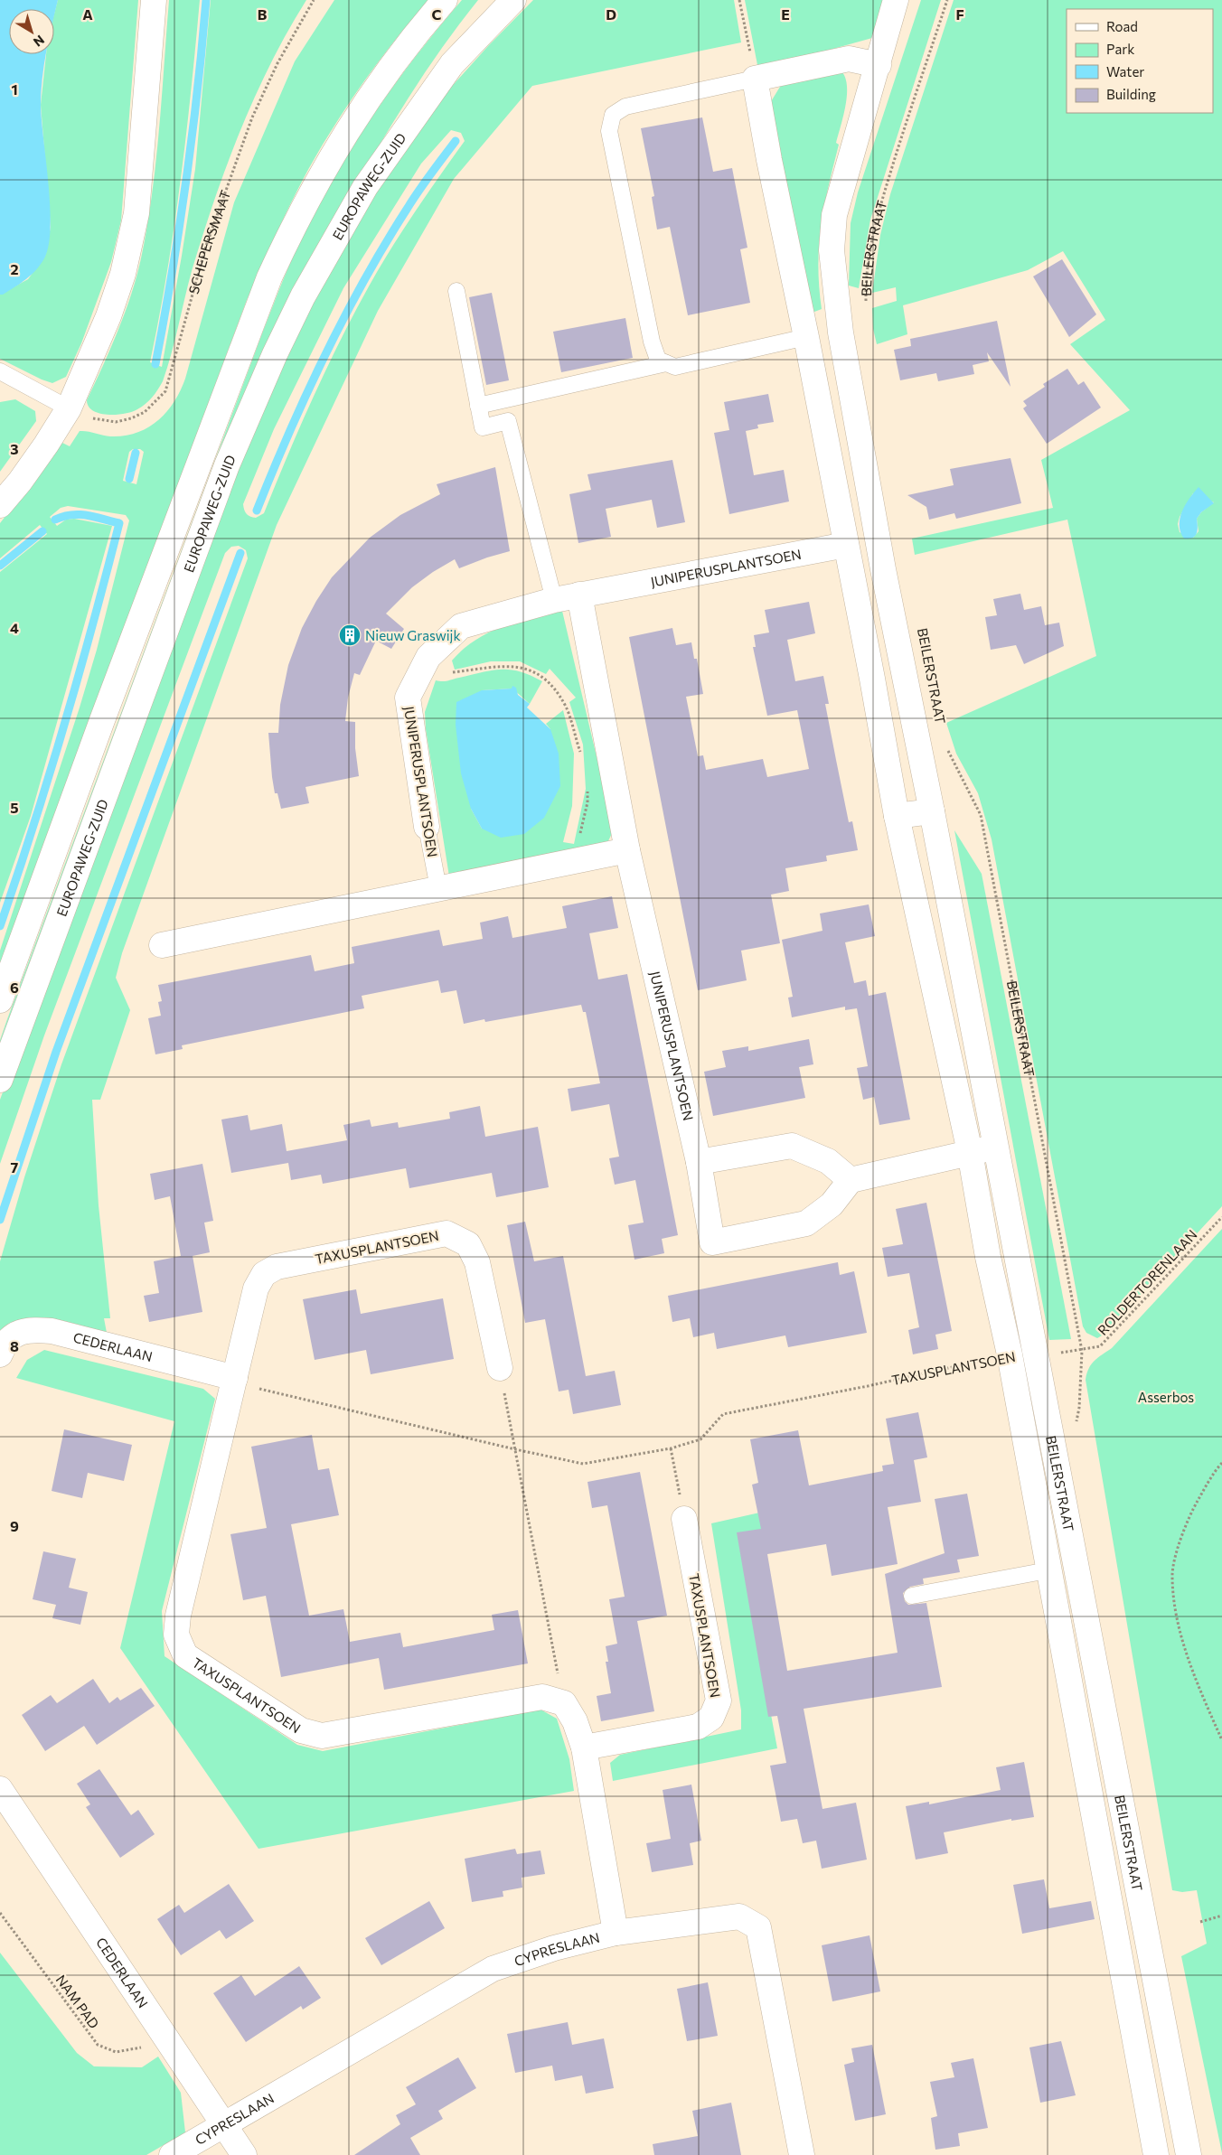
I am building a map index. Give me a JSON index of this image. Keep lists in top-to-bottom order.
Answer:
{
  "streets": {
    "street": [
      "EUROPAWEG-ZUID",
      "BEILERSTRAAT",
      "JUNIPERUSPLANTSOEN",
      "TAXUSPLANTSOEN",
      "CEDERLAAN",
      "CYPRESLAAN"
    ],
    "path": ["SCHEPERSMAAT", "ROLDERTORENLAAN", "NAM PAD"]
  },
  "crossings": [
    ["BEILERSTRAAT", "JUNIPERUSPLANTSOEN"],
    ["BEILERSTRAAT", "TAXUSPLANTSOEN"],
    ["BEILERSTRAAT", "ROLDERTORENLAAN"],
    ["TAXUSPLANTSOEN", "CEDERLAAN"],
    ["CEDERLAAN", "CYPRESLAAN"],
    ["CEDERLAAN", "NAM PAD"]
  ],
  "parks": ["Asserbos"],
  "places": {
    "building": ["Nieuw Graswijk"]
  },
  "legend": [
    "Road",
    "Park",
    "Water",
    "Building"
  ],
  "north": "bottom right",
  "grid": {
    "columns": [
      "A",
      "B",
      "C",
      "D",
      "E",
      "F"
    ],
    "rows": [
      "1",
      "2",
      "3",
      "4",
      "5",
      "6",
      "7",
      "8",
      "9"
    ]
  }
}
